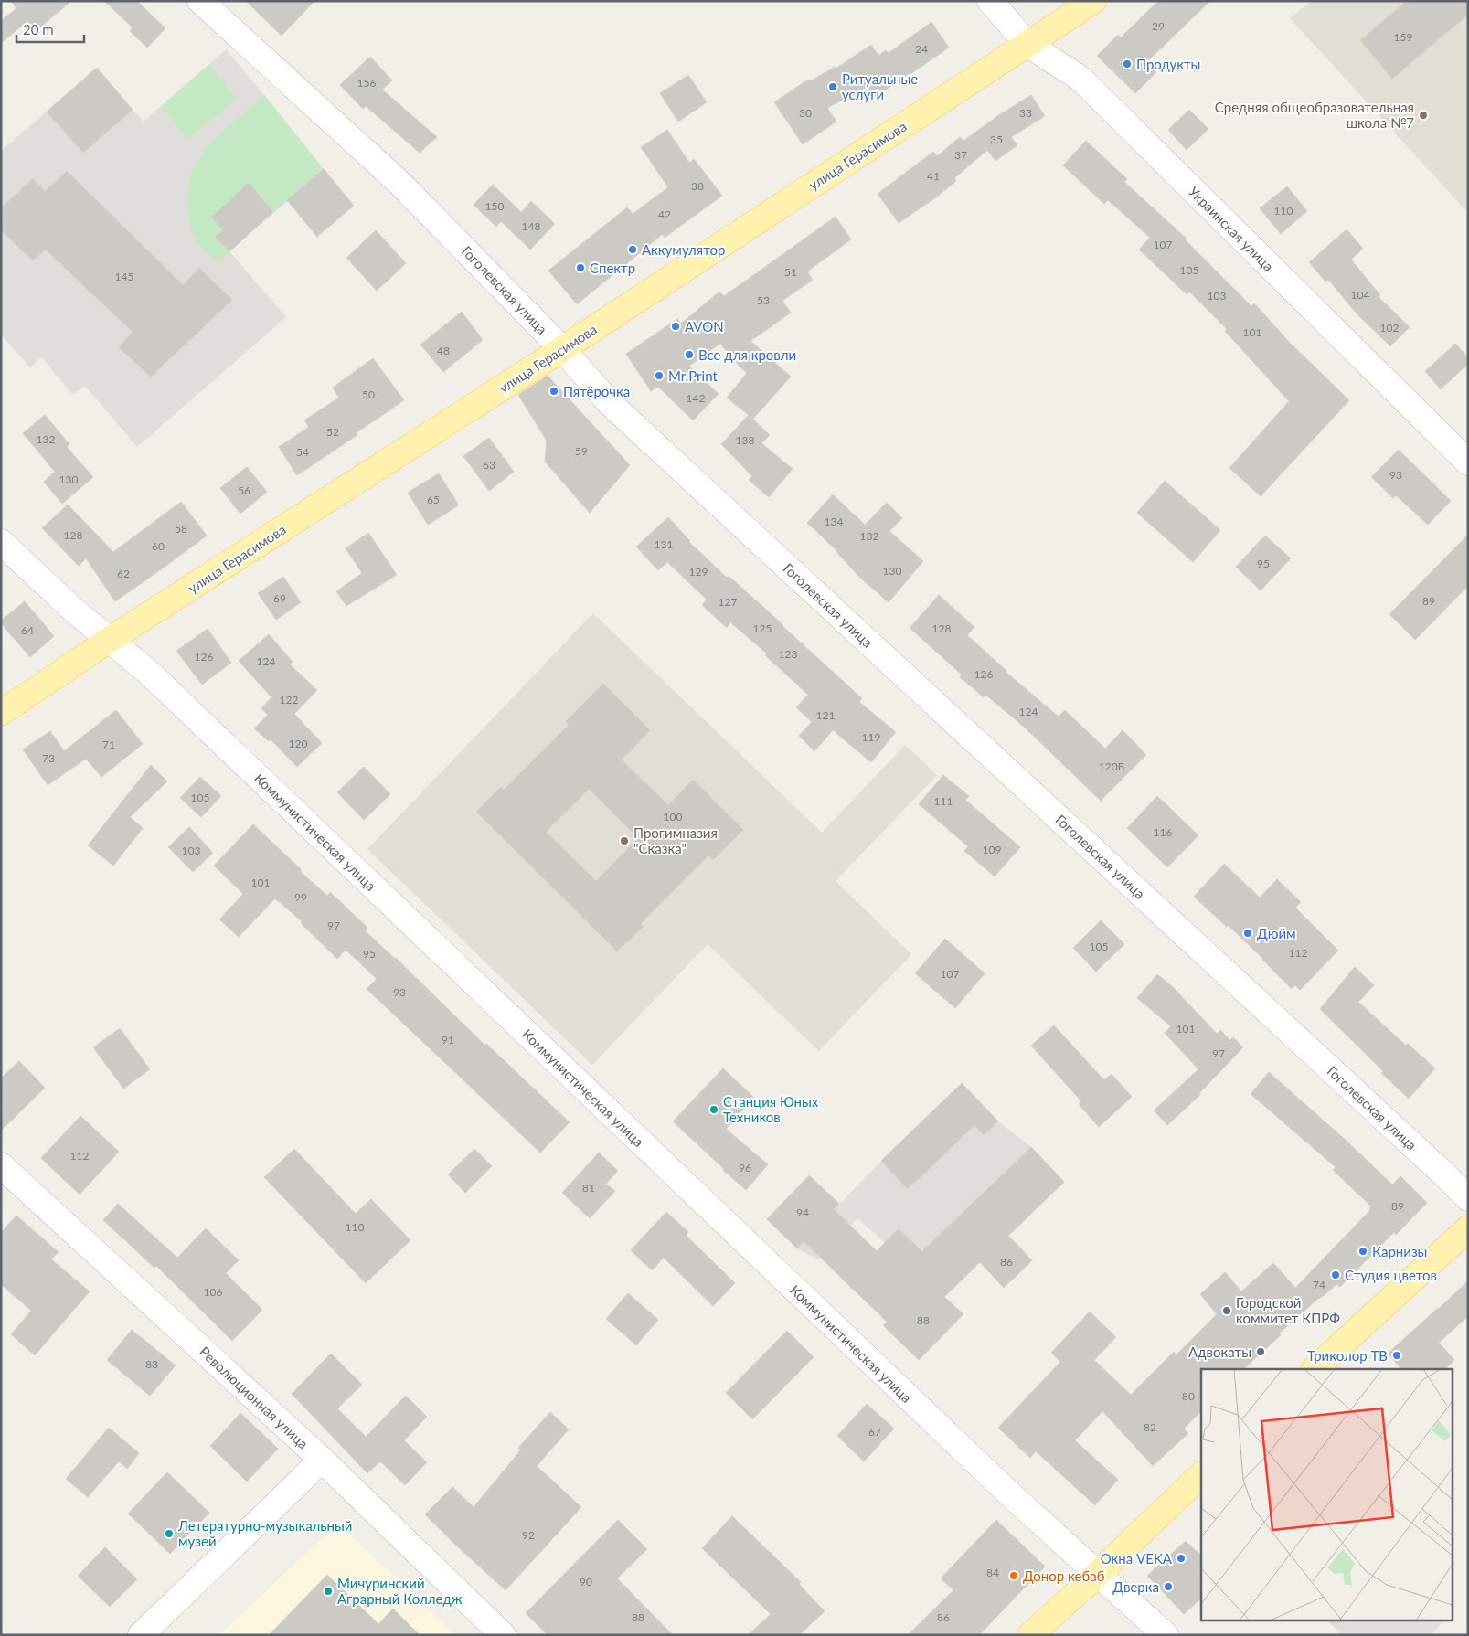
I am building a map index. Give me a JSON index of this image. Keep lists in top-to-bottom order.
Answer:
{
  "streets": {
    "main road": ["улица Герасимова"],
    "street": [
      "Украинская улица",
      "Гоголевская улица",
      "Коммунистическая улица",
      "Революционная улица"
    ]
  },
  "crossings": [
    ["улица Герасимова", "Украинская улица"],
    ["улица Герасимова", "Гоголевская улица"],
    ["улица Герасимова", "Коммунистическая улица"]
  ],
  "places": [
    "Продукты",
    "Ритуальные услуги",
    "Средняя общеобразовательная школа №7",
    "Аккумулятор",
    "Спектр",
    "AVON",
    "Все для кровли",
    "Mr.Print",
    "Пятёрочка",
    "Прогимназия \"Сказка\"",
    "Дюйм",
    "Станция Юных Техников",
    "Карнизы",
    "Студия цветов",
    "Городской коммитет КПРФ",
    "Адвокаты",
    "Триколор ТВ",
    "Летературно-музыкальный музей",
    "Окна VEKA",
    "Донор кебаб",
    "Дверка",
    "Мичуринский Аграрный Колледж"
  ],
  "house_numbers": [
    "29",
    "159",
    "24",
    "156",
    "30",
    "33",
    "35",
    "37",
    "41",
    "38",
    "150",
    "110",
    "42",
    "148",
    "107",
    "105",
    "51",
    "145",
    "104",
    "103",
    "53",
    "102",
    "101",
    "48",
    "50",
    "142",
    "52",
    "132",
    "138",
    "59",
    "54",
    "63",
    "93",
    "130",
    "56",
    "65",
    "134",
    "58",
    "128",
    "132",
    "131",
    "60",
    "95",
    "130",
    "129",
    "62",
    "69",
    "89",
    "127",
    "125",
    "128",
    "64",
    "123",
    "126",
    "124",
    "126",
    "122",
    "124",
    "121",
    "119",
    "120",
    "71",
    "73",
    "120Б",
    "105",
    "111",
    "100",
    "116",
    "109",
    "103",
    "101",
    "99",
    "97",
    "105",
    "112",
    "95",
    "107",
    "93",
    "101",
    "91",
    "97",
    "112",
    "96",
    "81",
    "89",
    "94",
    "110",
    "86",
    "74",
    "106",
    "88",
    "83",
    "80",
    "82",
    "67",
    "92",
    "84",
    "90",
    "88",
    "86"
  ],
  "scale_bar": "20 m"
}
